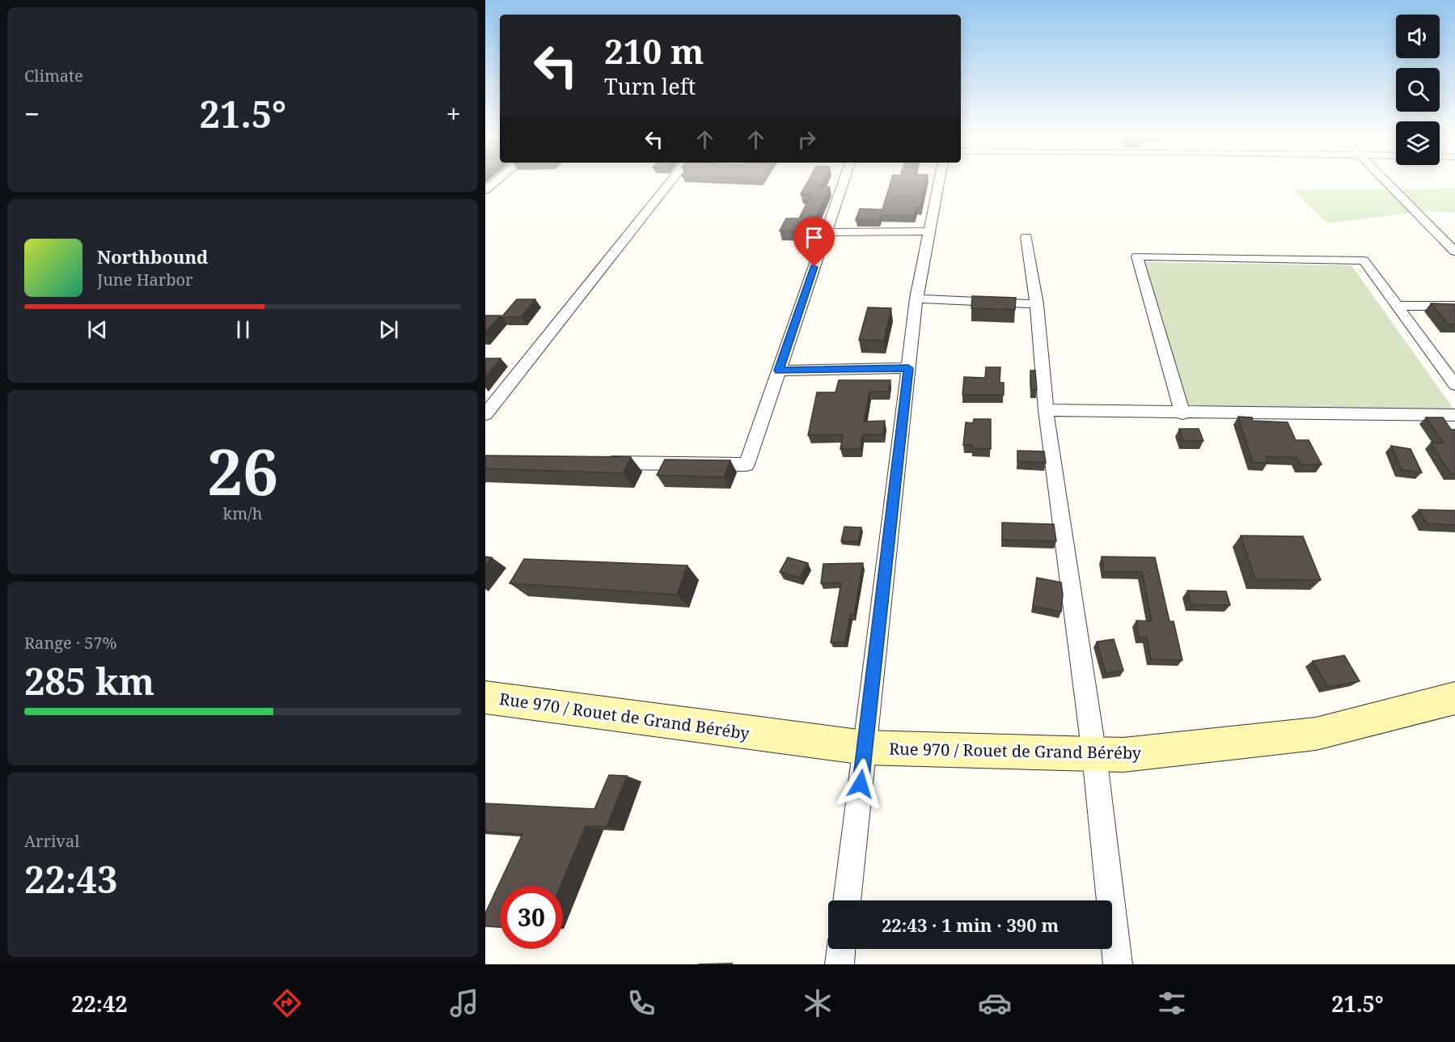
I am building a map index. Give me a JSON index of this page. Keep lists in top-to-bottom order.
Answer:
{
  "streets": {
    "main road": ["Rue 970 / Rouet de Grand Béréby"]
  },
  "page": {
    "tile": [
      "Climate",
      ["26", "km/h"],
      ["Range · 57%", "285 km"],
      ["Arrival", "22:43"]
    ],
    "turn": ["210 m", "Turn left"],
    "heat": ["−", "21.5°", "+"],
    "song": ["Northbound", "June Harbor"],
    "limit": "30",
    "trip": "22:43 · 1 min · 390 m",
    "tabs": ["22:42", "21.5°"]
  }
}
